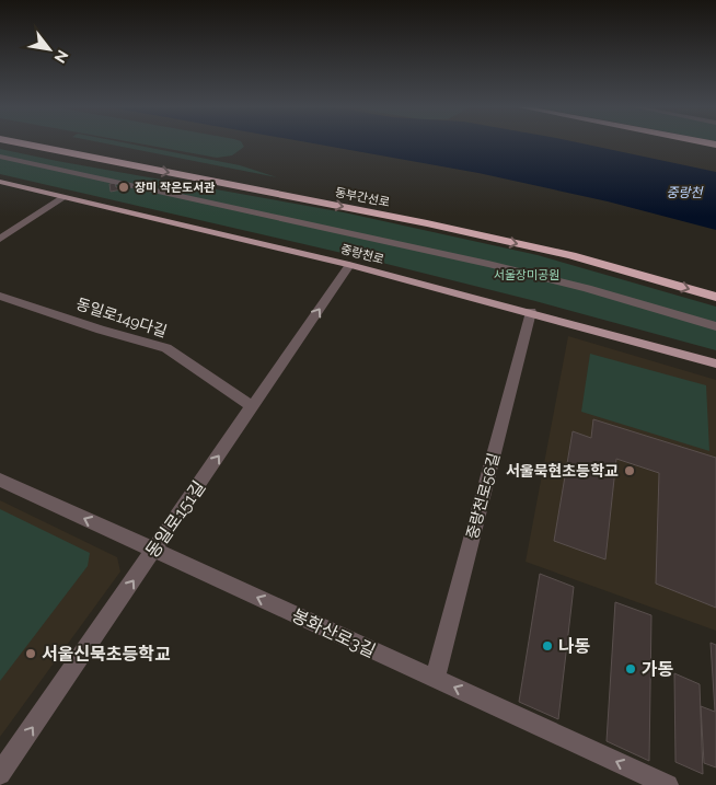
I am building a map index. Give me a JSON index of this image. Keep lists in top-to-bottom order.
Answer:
{
  "streets": {
    "highway": ["동부간선로"],
    "main road": ["중랑천로"],
    "street": [
      "동일로149다길",
      "중랑천로56길",
      "동일로151길",
      "봉화산로3길"
    ]
  },
  "crossings": [
    ["중랑천로", "중랑천로56길"],
    ["중랑천로", "동일로151길"],
    ["동일로149다길", "동일로151길"],
    ["중랑천로56길", "봉화산로3길"],
    ["동일로151길", "봉화산로3길"]
  ],
  "one_way": ["동부간선로", "동일로151길", "봉화산로3길"],
  "water": ["중랑천"],
  "parks": ["서울장미공원"],
  "places": [
    "장미 작은도서관",
    "서울묵현초등학교",
    "나동",
    "서울신묵초등학교",
    "가동"
  ],
  "north": "bottom right"
}
